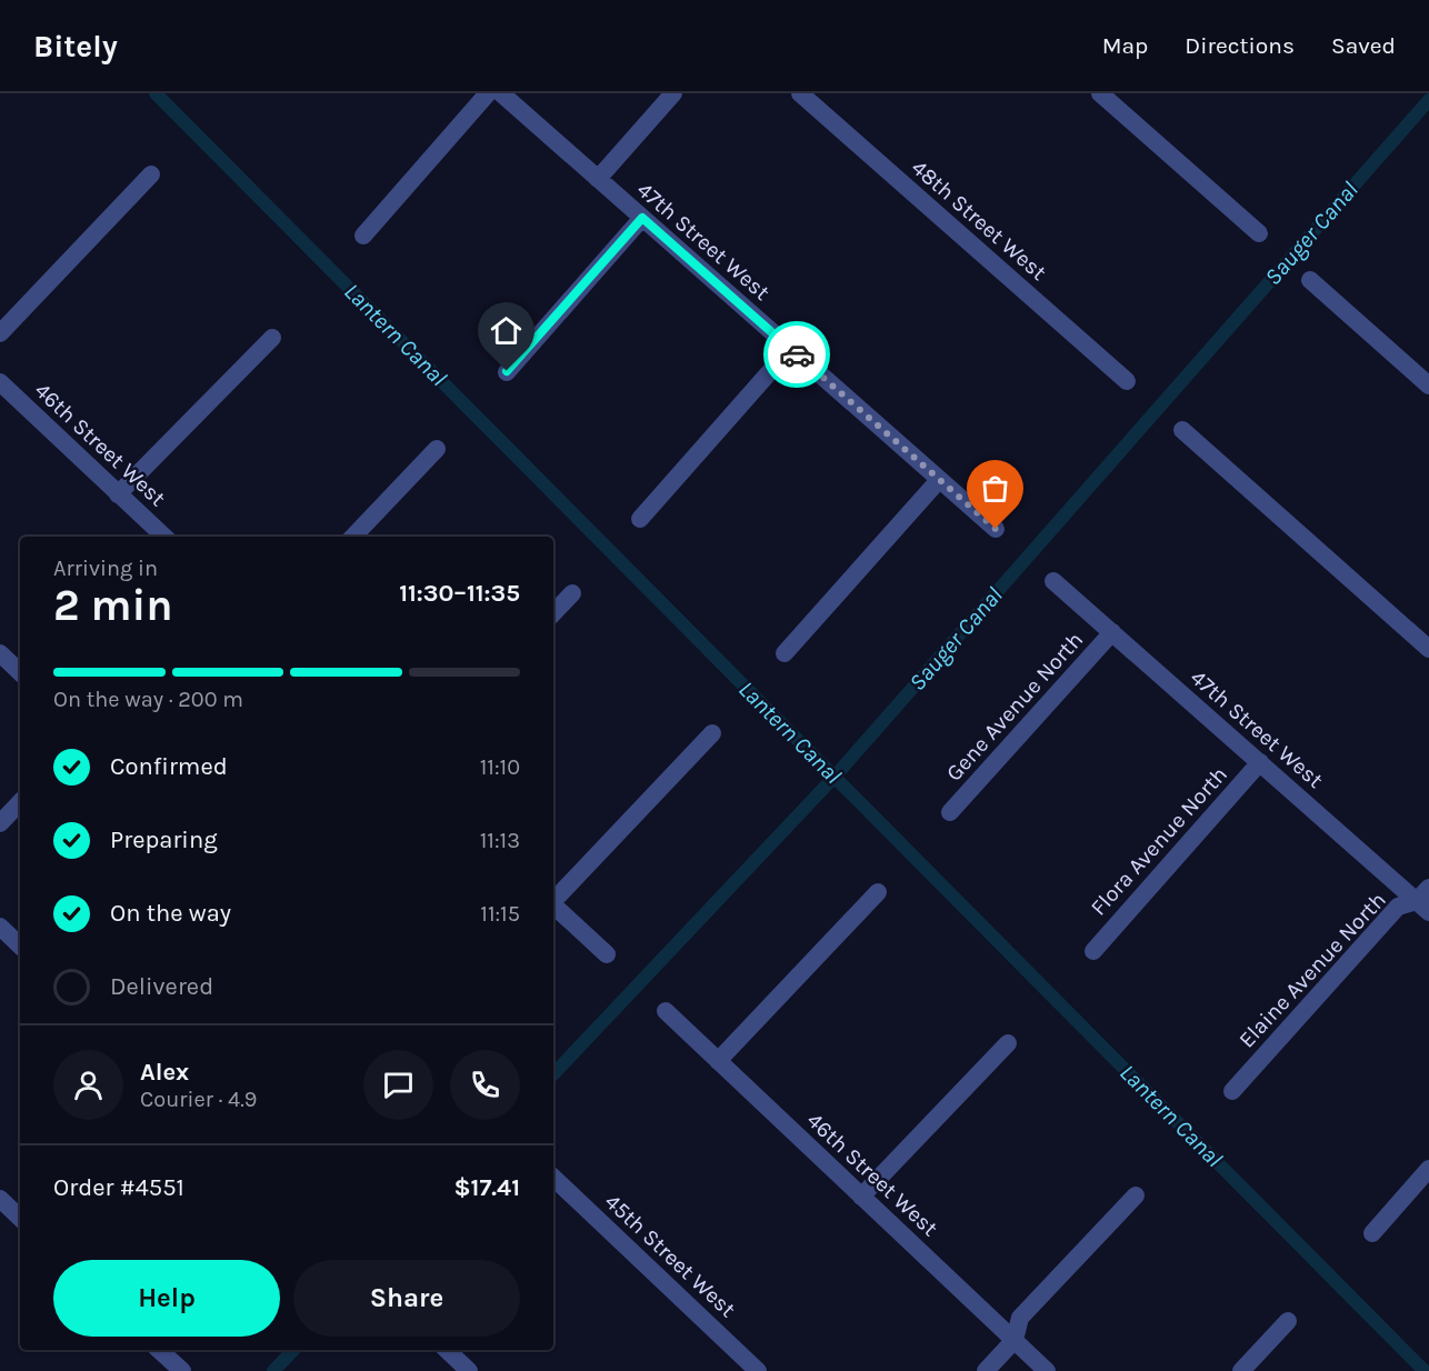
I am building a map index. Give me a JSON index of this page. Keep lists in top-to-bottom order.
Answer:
{
  "streets": {
    "street": [
      "48th Street West",
      "47th Street West",
      "46th Street West",
      "Gene Avenue North",
      "Flora Avenue North",
      "Elaine Avenue North",
      "45th Street West"
    ]
  },
  "crossings": [
    ["47th Street West", "Gene Avenue North"],
    ["47th Street West", "Flora Avenue North"],
    ["47th Street West", "Elaine Avenue North"]
  ],
  "water": ["Sauger Canal", "Lantern Canal"],
  "page": {
    "header": "Bitely",
    "nav": ["Map", "Directions", "Saved"],
    "heading": ["2 min", "Arriving in", "11:30–11:35"],
    "panel": [
      "Alex",
      "Courier · 4.9",
      "Order #4551",
      "$17.41"
    ],
    "bar": "On the way · 200 m",
    "list": [
      ["Confirmed", "11:10"],
      ["Preparing", "11:13"],
      ["On the way", "11:15"],
      "Delivered"
    ],
    "buttons": ["Help", "Share"]
  }
}
